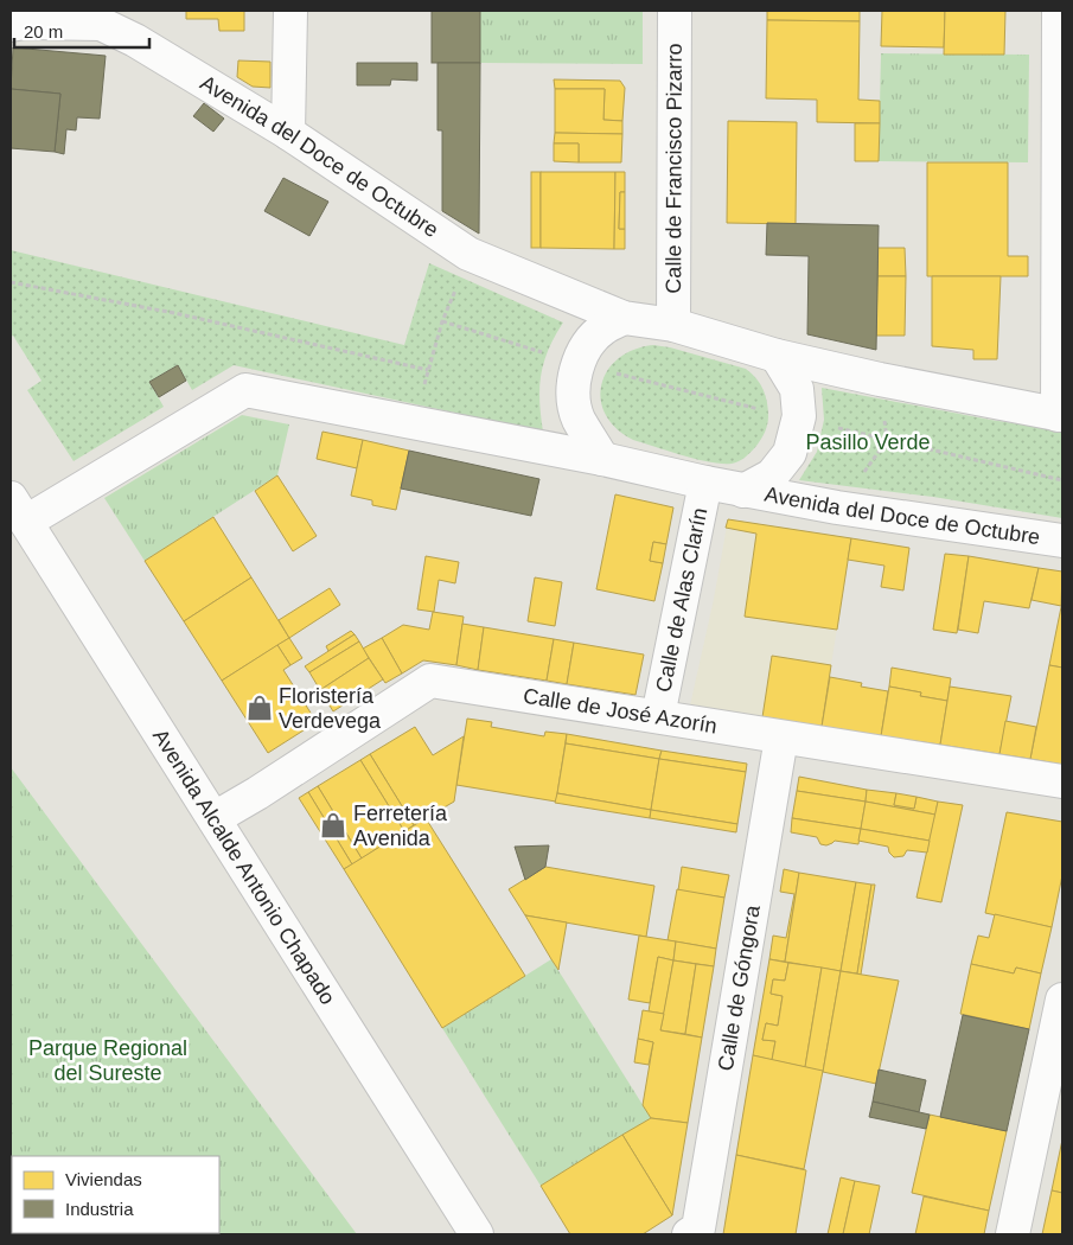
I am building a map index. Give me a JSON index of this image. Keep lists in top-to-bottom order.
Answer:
{
  "streets": {
    "street": [
      "Avenida del Doce de Octubre",
      "Calle de Francisco Pizarro",
      "Calle de Alas Clarín",
      "Calle de José Azorín",
      "Avenida Alcalde Antonio Chapado",
      "Calle de Góngora"
    ]
  },
  "crossings": [
    ["Avenida del Doce de Octubre", "Calle de Francisco Pizarro"],
    ["Avenida del Doce de Octubre", "Calle de Alas Clarín"],
    ["Avenida del Doce de Octubre", "Avenida Alcalde Antonio Chapado"],
    ["Calle de Alas Clarín", "Calle de José Azorín"],
    ["Calle de José Azorín", "Avenida Alcalde Antonio Chapado"],
    ["Calle de José Azorín", "Calle de Góngora"]
  ],
  "parks": ["Pasillo Verde", "Parque Regional del Sureste"],
  "places": {
    "shop": ["Floristería Verdevega", "Ferretería Avenida"]
  },
  "legend": ["Viviendas", "Industria"],
  "scale_bar": "20 m"
}
